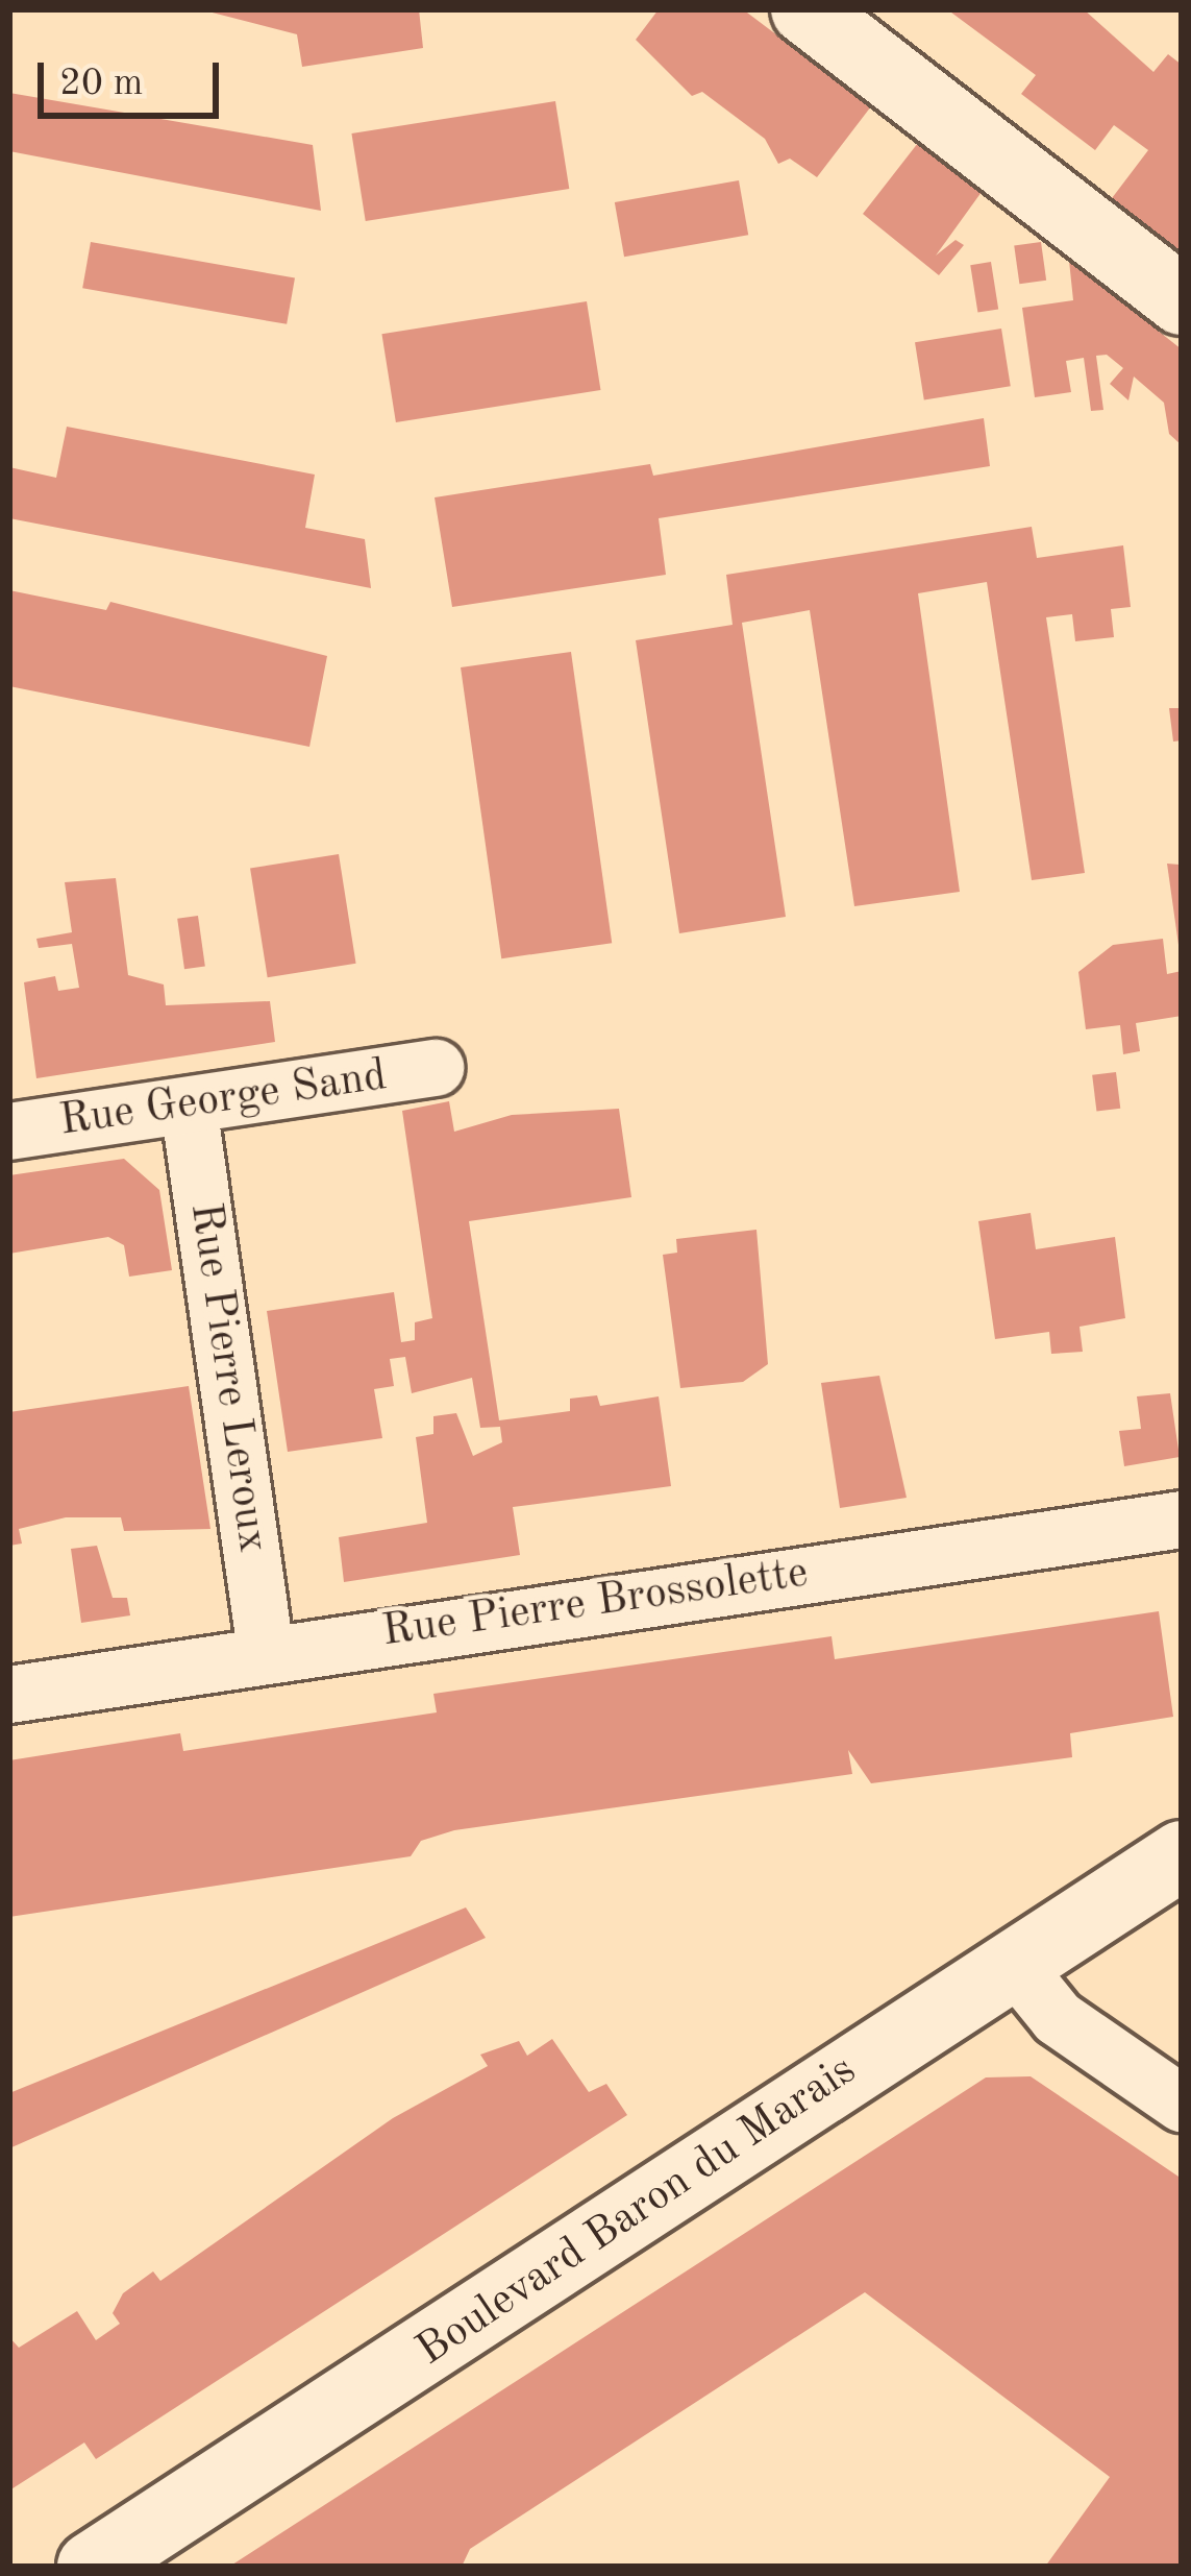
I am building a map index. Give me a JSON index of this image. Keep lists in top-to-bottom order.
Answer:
{
  "streets": {
    "main road": ["Boulevard Baron du Marais"],
    "street": ["Rue George Sand", "Rue Pierre Leroux", "Rue Pierre Brossolette"]
  },
  "crossings": [
    ["Rue George Sand", "Rue Pierre Leroux"],
    ["Rue Pierre Leroux", "Rue Pierre Brossolette"]
  ],
  "scale_bar": "20 m"
}
